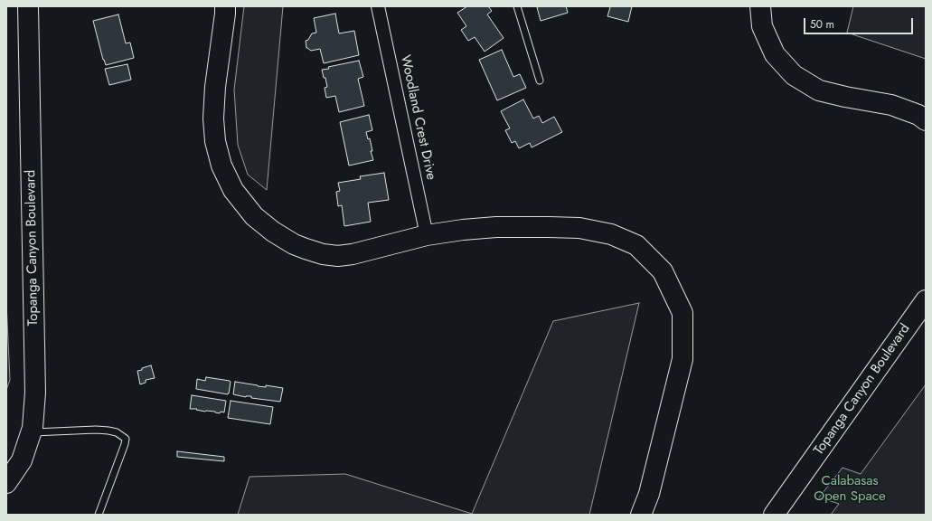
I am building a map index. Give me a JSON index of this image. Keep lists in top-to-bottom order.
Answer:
{
  "streets": {
    "main road": ["Topanga Canyon Boulevard"],
    "street": ["Woodland Crest Drive"]
  },
  "parks": ["Calabasas Open Space"],
  "scale_bar": "50 m"
}
